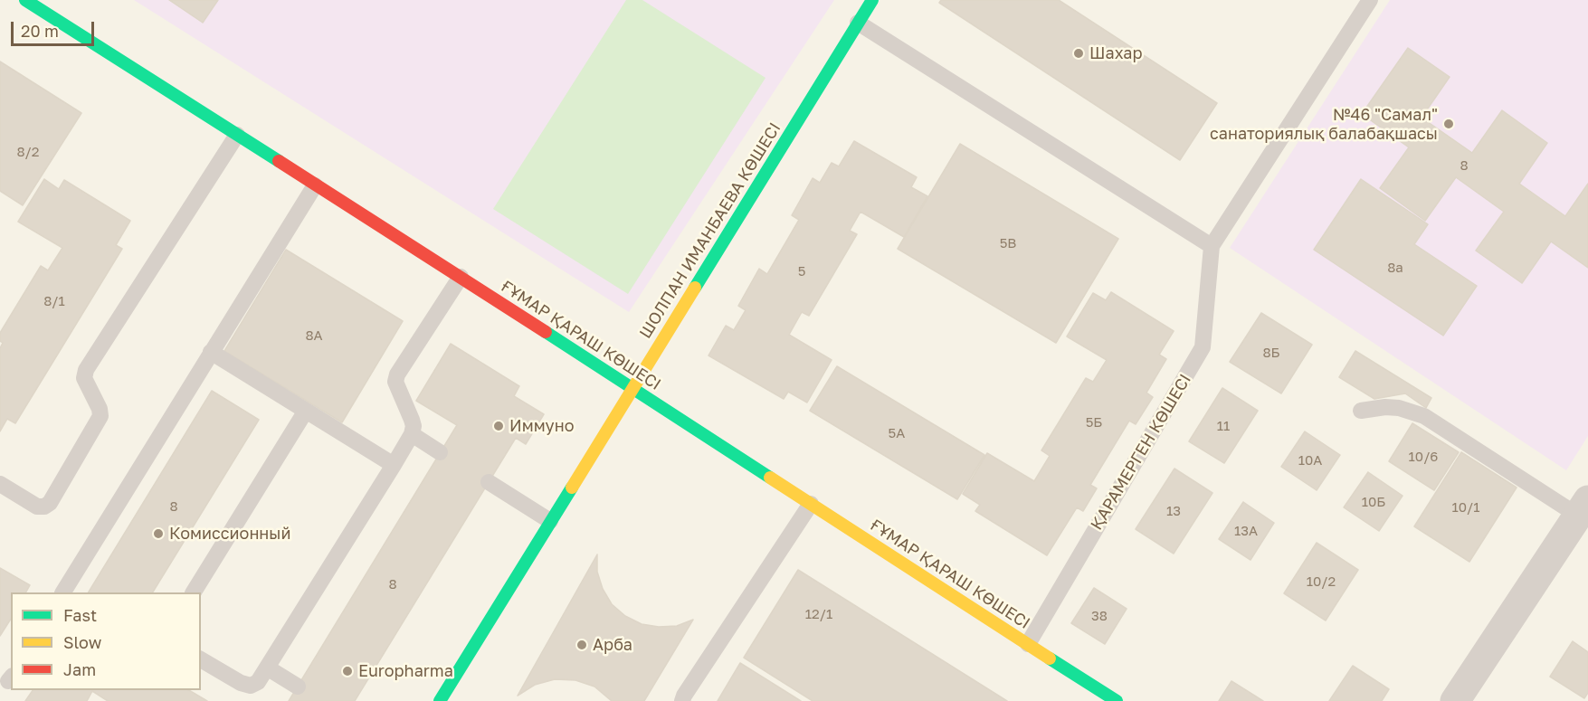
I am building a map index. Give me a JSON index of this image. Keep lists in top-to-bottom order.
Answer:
{
  "streets": {
    "street": ["ШОЛПАН ИМАНБАЕВА КӨШЕСІ", "ҒҰМАР ҚАРАШ КӨШЕСІ"],
    "lane": ["ҚАРАМЕРГЕН КӨШЕСІ"]
  },
  "crossings": [
    ["ШОЛПАН ИМАНБАЕВА КӨШЕСІ", "ҒҰМАР ҚАРАШ КӨШЕСІ"],
    ["ҒҰМАР ҚАРАШ КӨШЕСІ", "ҚАРАМЕРГЕН КӨШЕСІ"]
  ],
  "places": [
    "Шахар",
    "№46 \"Самал\" санаториялық балабақшасы",
    "Иммуно",
    "Комиссионный",
    "Арба",
    "Europharma"
  ],
  "house_numbers": [
    "8/2",
    "8",
    "5В",
    "8а",
    "5",
    "8/1",
    "8А",
    "8Б",
    "5Б",
    "11",
    "5А",
    "10/6",
    "10А",
    "10Б",
    "8",
    "10/1",
    "13",
    "13А",
    "10/2",
    "8",
    "12/1",
    "38"
  ],
  "legend": ["Fast", "Slow", "Jam"],
  "scale_bar": "20 m"
}
